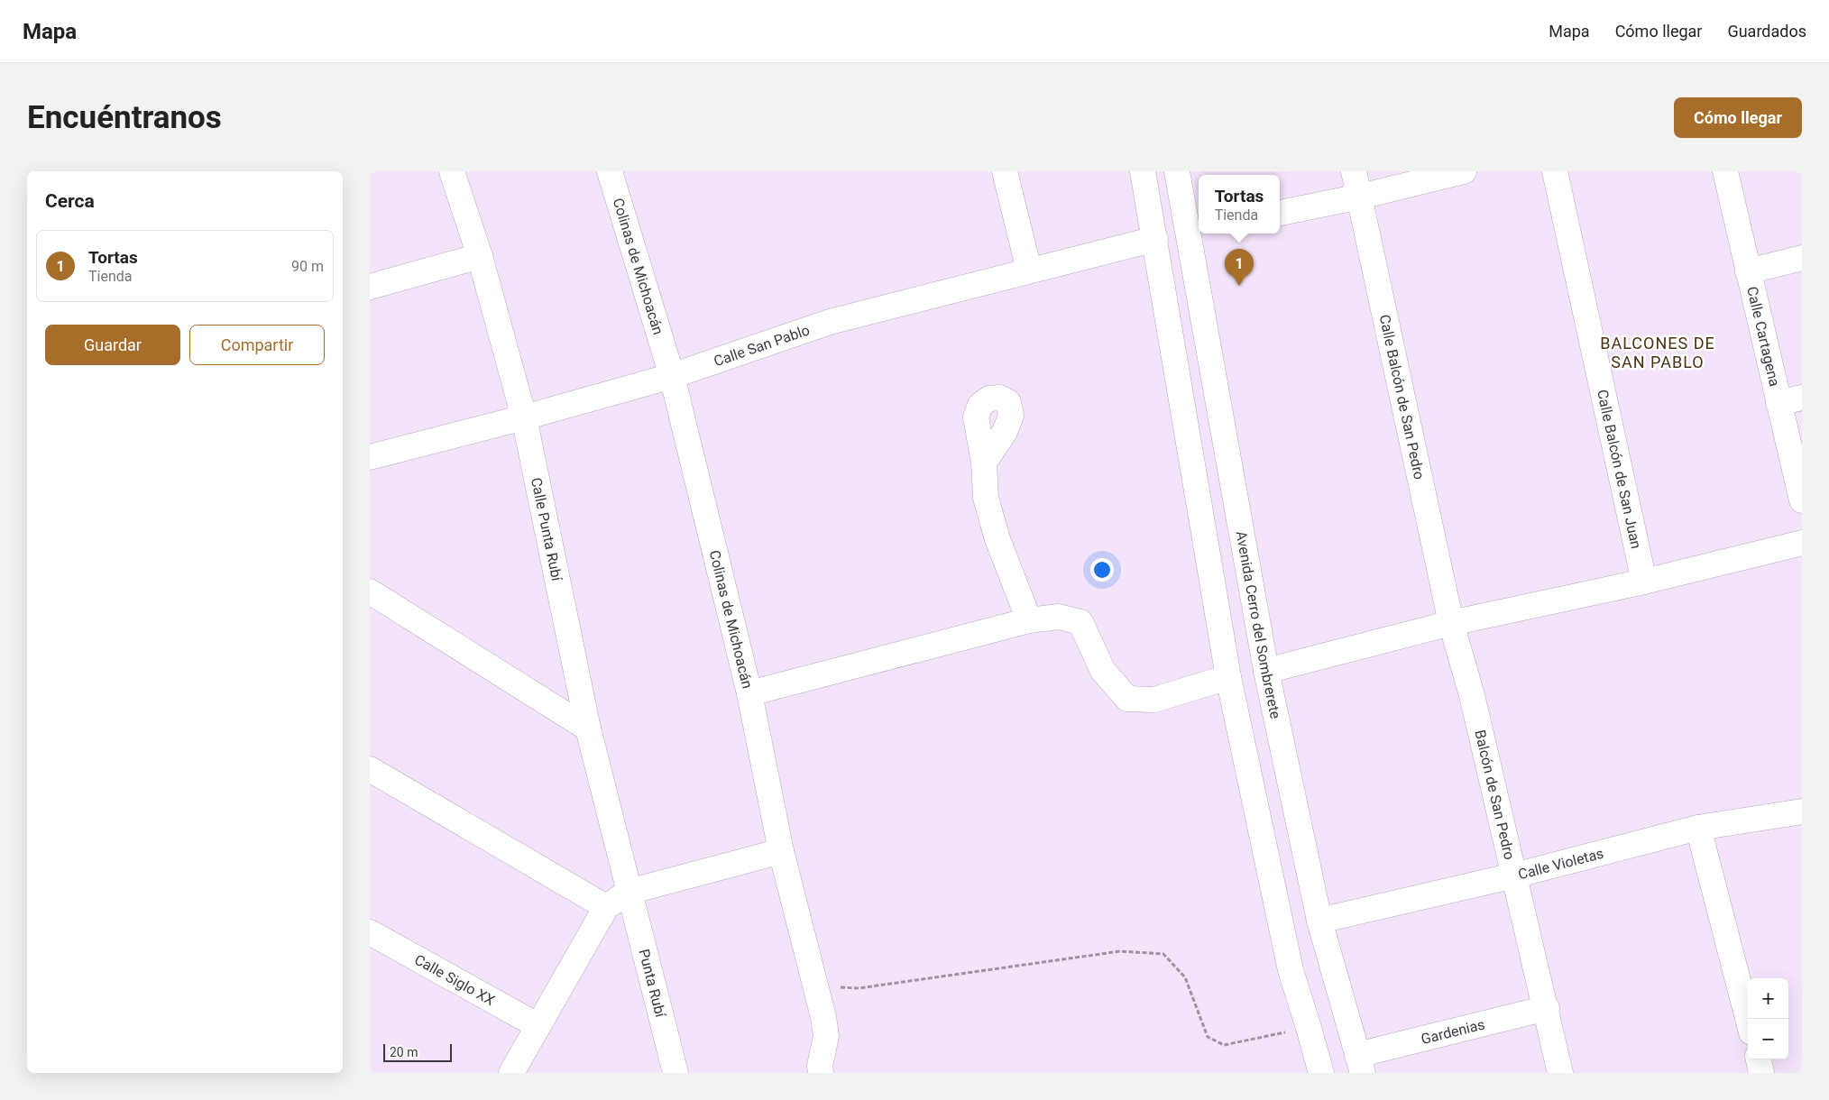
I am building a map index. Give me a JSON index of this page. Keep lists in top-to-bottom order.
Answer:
{
  "streets": {
    "street": [
      "Colinas de Michoacán",
      "Calle Cartagena",
      "Calle San Pablo",
      "Calle Balcón de San Pedro",
      "Calle Balcón de San Juan",
      "Calle Punta Rubí",
      "Avenida Cerro del Sombrerete",
      "Balcón de San Pedro",
      "Calle Violetas",
      "Calle Siglo XX",
      "Punta Rubí",
      "Gardenias"
    ]
  },
  "crossings": [
    ["Colinas de Michoacán", "Calle San Pablo"],
    ["Calle San Pablo", "Calle Punta Rubí"],
    ["Calle Balcón de San Pedro", "Balcón de San Pedro"],
    ["Calle Punta Rubí", "Punta Rubí"],
    ["Avenida Cerro del Sombrerete", "Calle Violetas"],
    ["Avenida Cerro del Sombrerete", "Gardenias"],
    ["Balcón de San Pedro", "Calle Violetas"],
    ["Balcón de San Pedro", "Gardenias"]
  ],
  "districts": ["BALCONES DE SAN PABLO"],
  "scale_bar": "20 m",
  "page": {
    "header": "Mapa",
    "nav": ["Mapa", "Cómo llegar", "Guardados"],
    "buttons": [
      "Cómo llegar",
      ["Guardar", "Compartir"]
    ],
    "title": "Encuéntranos",
    "heading": "Cerca",
    "popup": ["Tortas", "Tienda"],
    "list": [
      {
        "mark": "1",
        "name": "Tortas",
        "note": "Tienda",
        "value": "90 m"
      }
    ],
    "pins": "1",
    "map_buttons": ["+", "−"],
    "scale": "20 m"
  }
}
